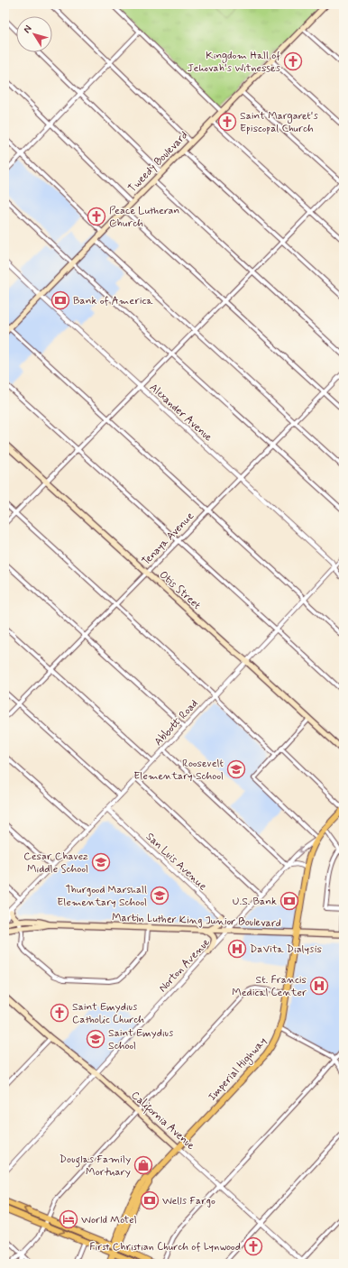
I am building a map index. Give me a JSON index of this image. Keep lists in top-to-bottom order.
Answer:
{
  "streets": {
    "main road": [
      "Tweedy Boulevard",
      "Otis Street",
      "Martin Luther King Junior Boulevard",
      "Imperial Highway",
      "California Avenue"
    ],
    "street": [
      "Alexander Avenue",
      "Tenaya Avenue",
      "Abbott Road",
      "San Luis Avenue",
      "Norton Avenue"
    ]
  },
  "crossings": [
    ["Tweedy Boulevard", "Alexander Avenue"],
    ["Alexander Avenue", "Tenaya Avenue"],
    ["Alexander Avenue", "Abbott Road"],
    ["Tenaya Avenue", "Otis Street"],
    ["Otis Street", "Abbott Road"],
    ["Abbott Road", "San Luis Avenue"],
    ["Abbott Road", "Martin Luther King Junior Boulevard"],
    ["San Luis Avenue", "Martin Luther King Junior Boulevard"],
    ["San Luis Avenue", "Norton Avenue"],
    ["Martin Luther King Junior Boulevard", "Norton Avenue"],
    ["Martin Luther King Junior Boulevard", "Imperial Highway"],
    ["Norton Avenue", "Imperial Highway"],
    ["Norton Avenue", "California Avenue"],
    ["Imperial Highway", "California Avenue"]
  ],
  "places": {
    "church": [
      "Kingdom Hall of Jehovah's Witnesses",
      "Saint Margaret's Episcopal Church",
      "Peace Lutheran Church",
      "Saint Emydius Catholic Church",
      "First Christian Church of Lynwood"
    ],
    "bank": ["Bank of America", "U.S. Bank", "Wells Fargo"],
    "school or university": [
      "Roosevelt Elementary School",
      "Cesar Chavez Middle School",
      "Thurgood Marshall Elementary School",
      "Saint Emydius School"
    ],
    "hospital": ["DaVita Dialysis", "St. Francis Medical Center"],
    "shop": ["Douglas Family Mortuary"],
    "hotel": ["World Motel"]
  },
  "north": "top left"
}
